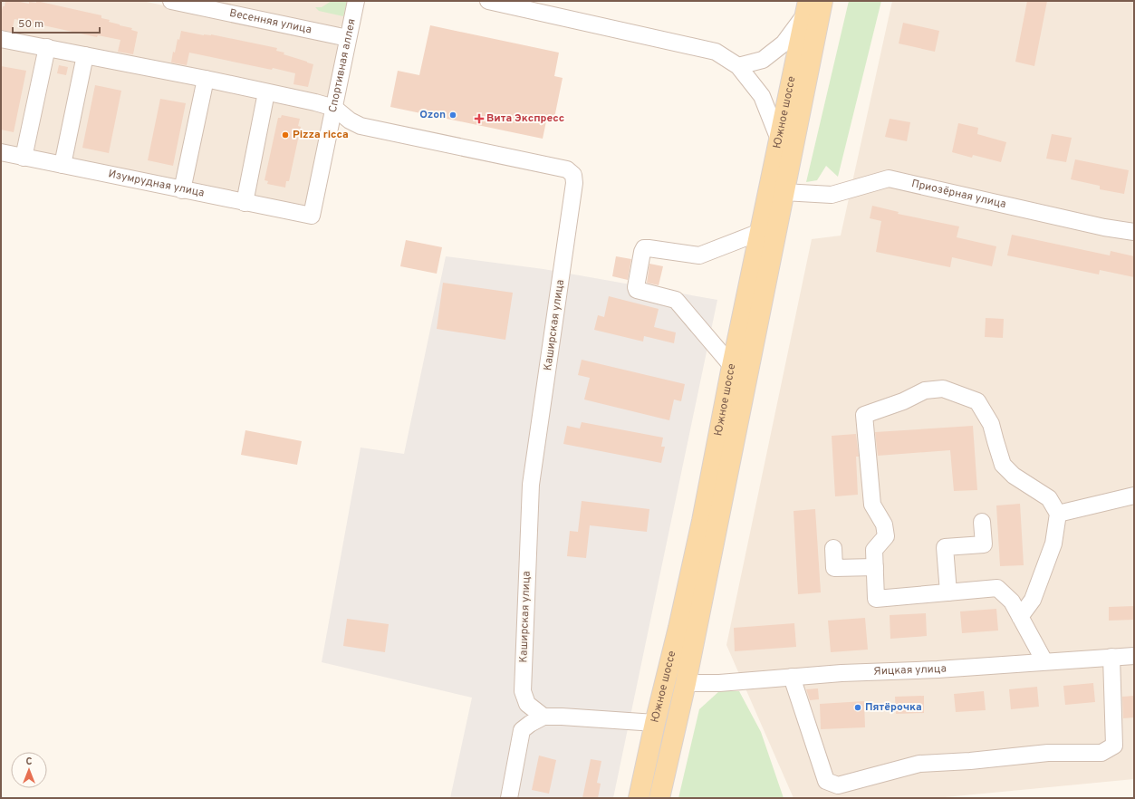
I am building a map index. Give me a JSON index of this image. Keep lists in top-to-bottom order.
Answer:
{
  "streets": {
    "main road": ["Южное шоссе"],
    "street": [
      "Весенняя улица",
      "Спортивная аллея",
      "Изумрудная улица",
      "Приозёрная улица",
      "Каширская улица",
      "Яицкая улица"
    ]
  },
  "crossings": [
    ["Весенняя улица", "Спортивная аллея"],
    ["Спортивная аллея", "Изумрудная улица"],
    ["Спортивная аллея", "Каширская улица"],
    ["Южное шоссе", "Приозёрная улица"],
    ["Южное шоссе", "Яицкая улица"]
  ],
  "places": {
    "other": ["Ozon", "Pizza ricca", "Пятёрочка"],
    "health": ["Вита Экспресс"]
  },
  "scale_bar": "50 m",
  "north": "top"
}
